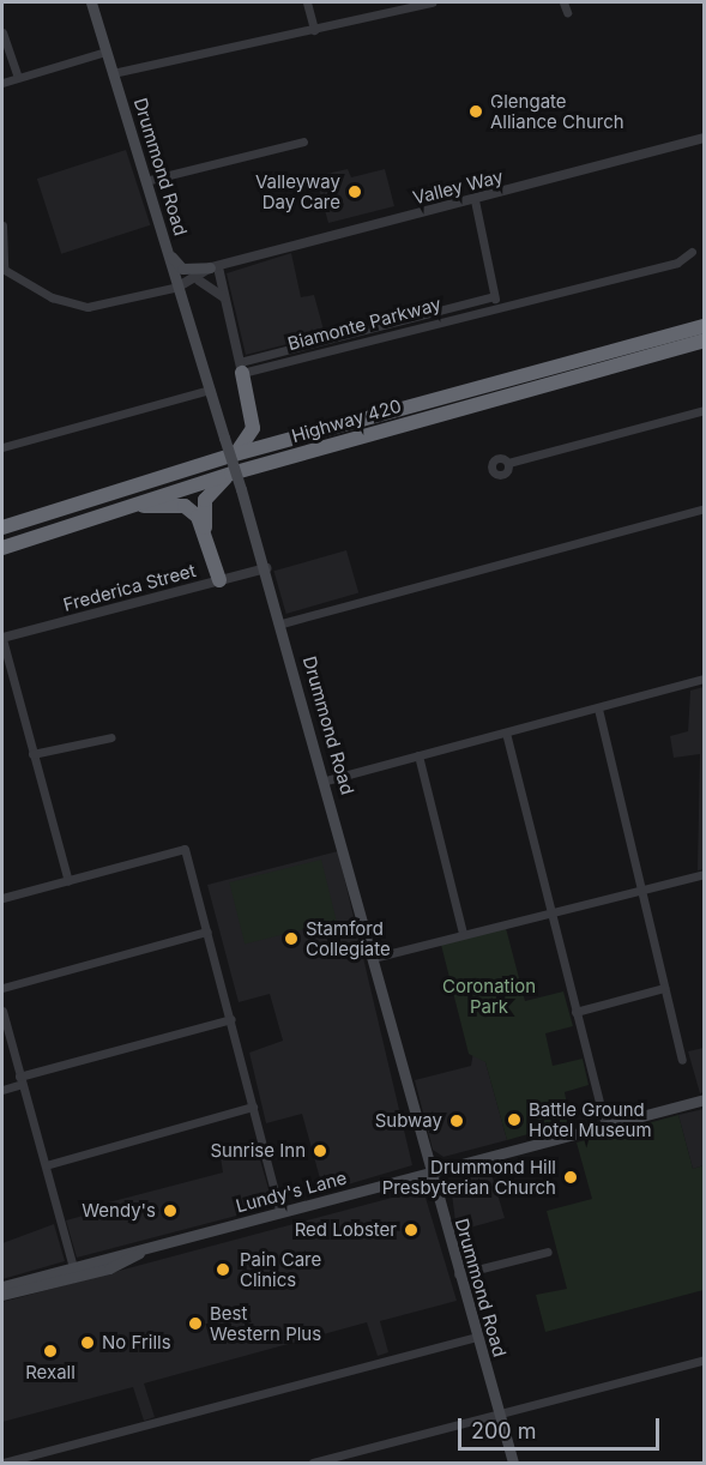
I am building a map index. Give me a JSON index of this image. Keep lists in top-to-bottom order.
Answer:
{
  "streets": {
    "highway": ["Highway 420"],
    "main road": ["Drummond Road", "Lundy's Lane"],
    "street": ["Valley Way", "Biamonte Parkway", "Frederica Street"]
  },
  "crossings": [
    ["Drummond Road", "Valley Way"],
    ["Drummond Road", "Frederica Street"],
    ["Drummond Road", "Lundy's Lane"]
  ],
  "parks": ["Coronation Park"],
  "places": [
    "Glengate Alliance Church",
    "Valleyway Day Care",
    "Stamford Collegiate",
    "Battle Ground Hotel Museum",
    "Subway",
    "Sunrise Inn",
    "Drummond Hill Presbyterian Church",
    "Wendy's",
    "Red Lobster",
    "Pain Care Clinics",
    "Best Western Plus",
    "No Frills",
    "Rexall"
  ],
  "scale_bar": "200 m"
}
